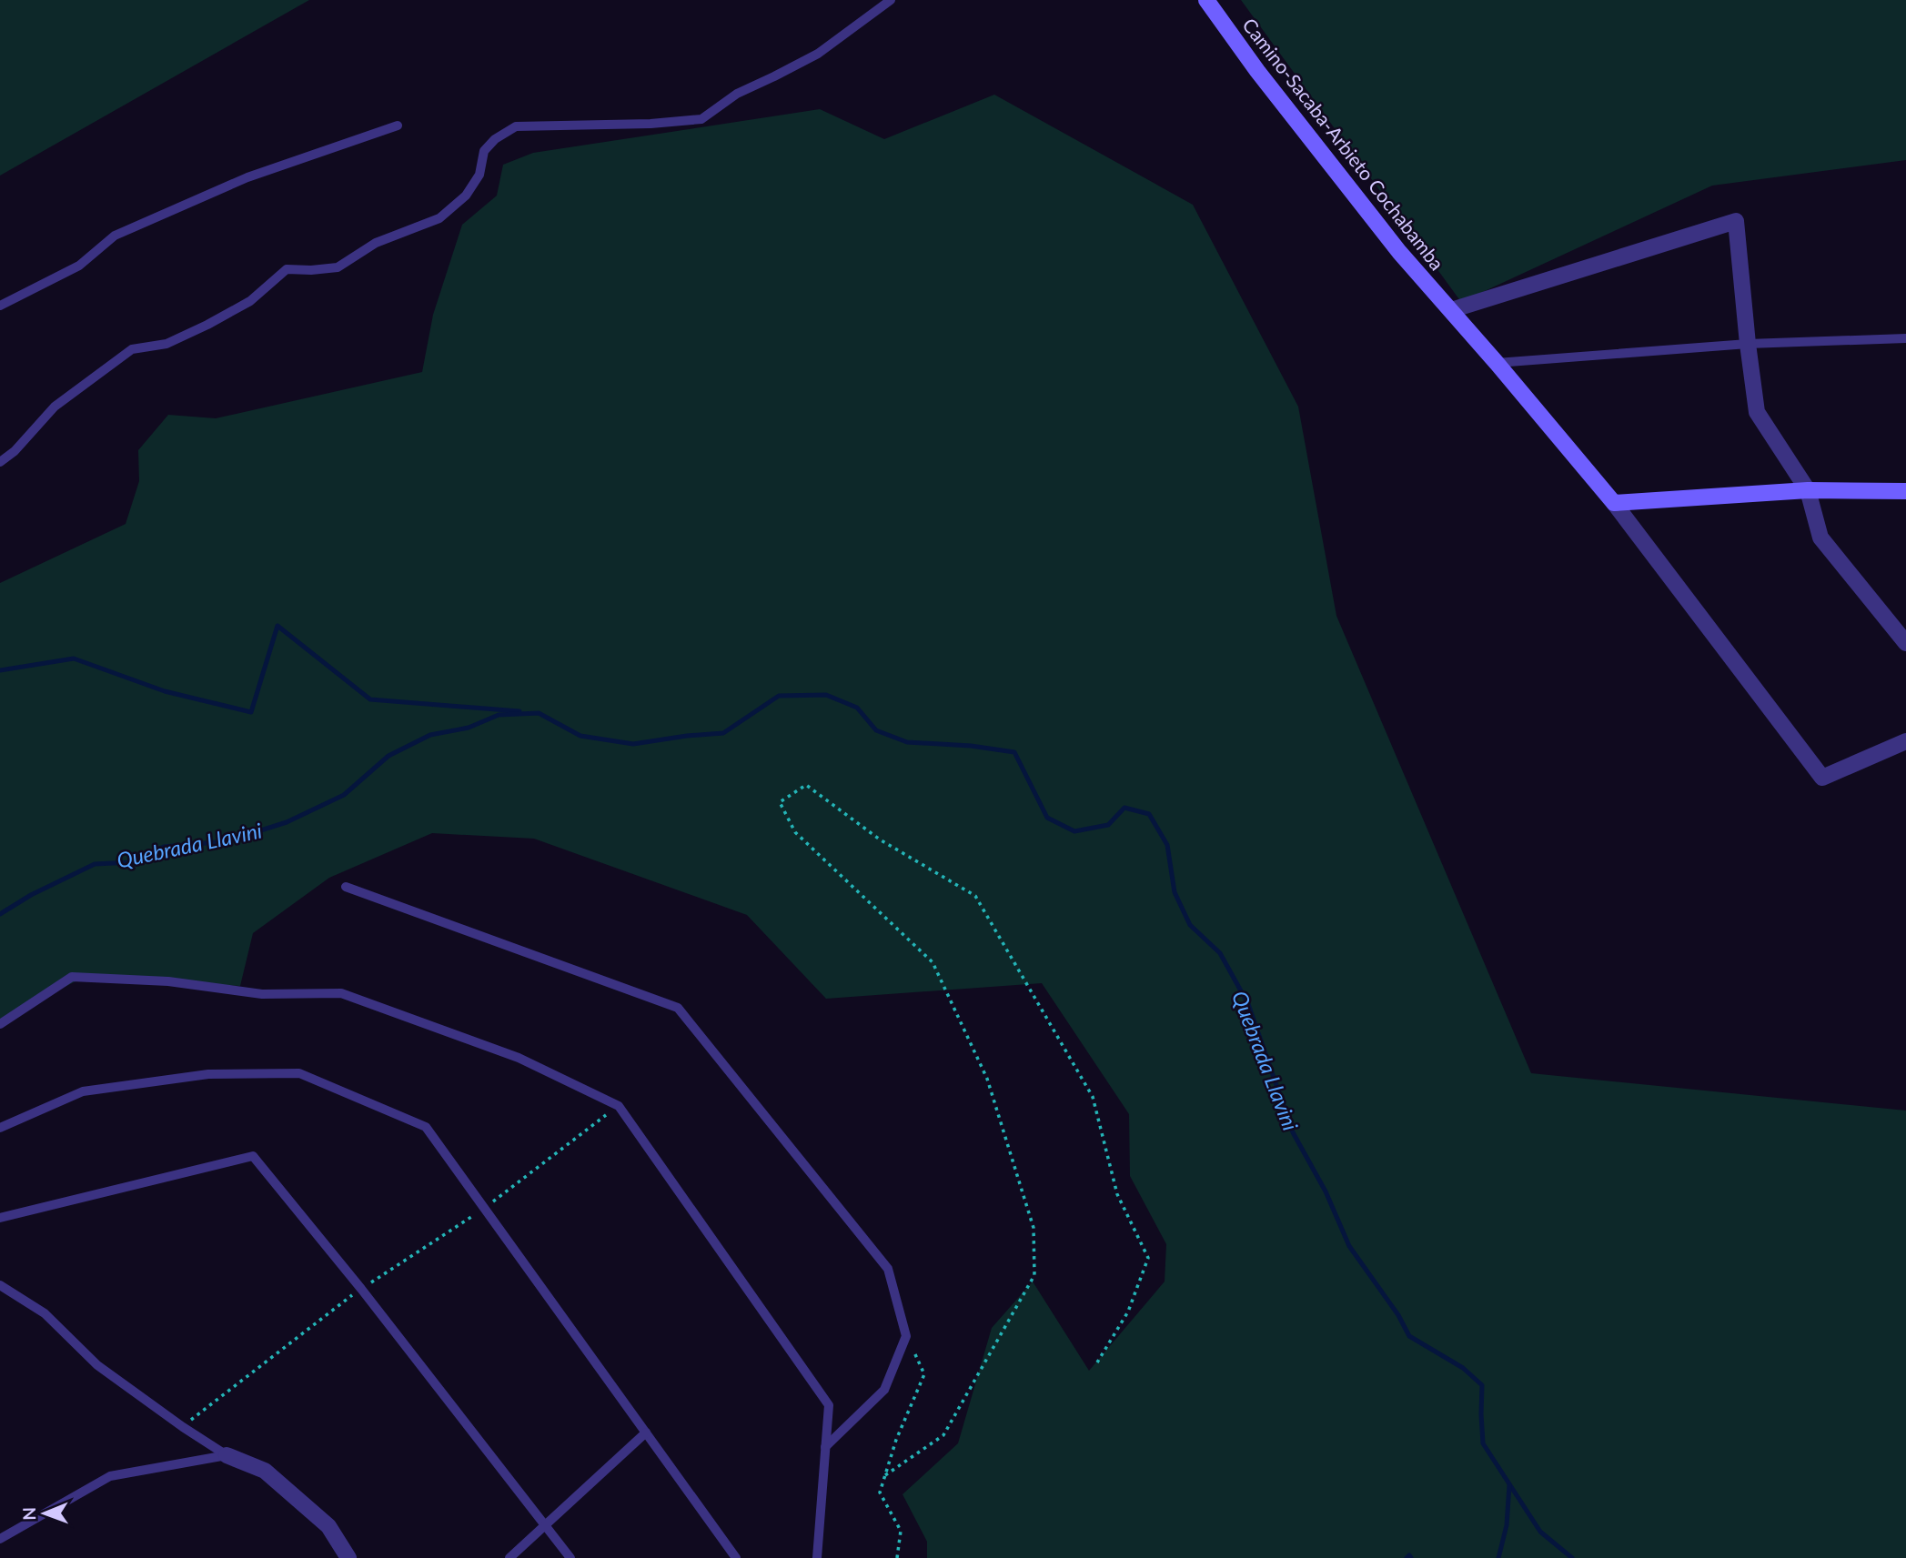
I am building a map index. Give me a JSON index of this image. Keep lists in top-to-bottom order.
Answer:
{
  "streets": {
    "street": ["Camino-Sacaba-Arbieto Cochabamba"]
  },
  "water": ["Quebrada Llavini"],
  "north": "left"
}
